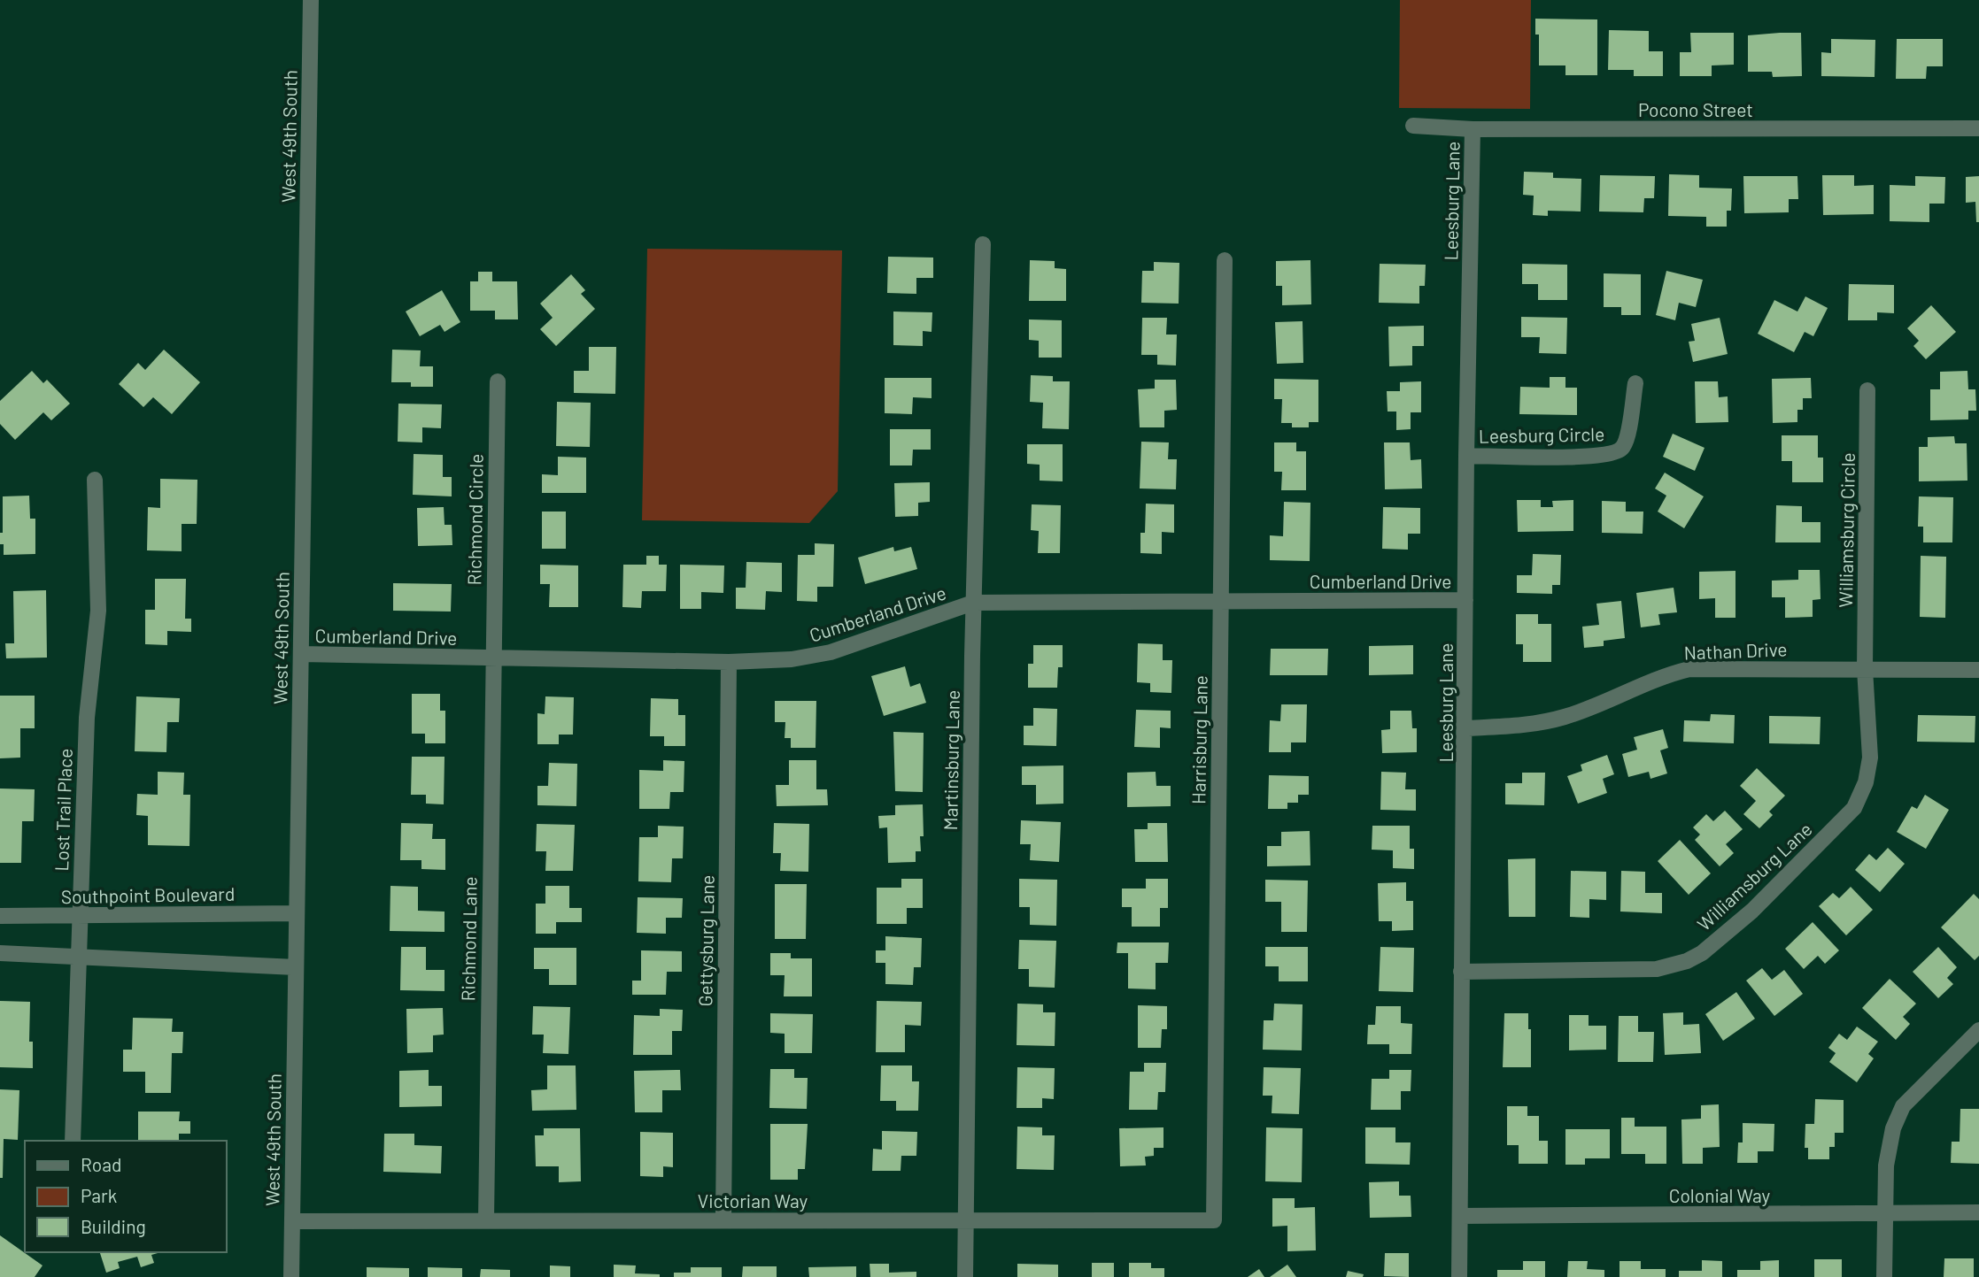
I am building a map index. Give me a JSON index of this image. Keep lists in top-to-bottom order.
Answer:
{
  "streets": {
    "street": [
      "Pocono Street",
      "West 49th South",
      "Leesburg Lane",
      "Leesburg Circle",
      "Richmond Circle",
      "Williamsburg Circle",
      "Cumberland Drive",
      "Nathan Drive",
      "Harrisburg Lane",
      "Martinsburg Lane",
      "Lost Trail Place",
      "Williamsburg Lane",
      "Southpoint Boulevard",
      "Richmond Lane",
      "Gettysburg Lane",
      "Colonial Way",
      "Victorian Way"
    ]
  },
  "crossings": [
    ["Pocono Street", "Leesburg Lane"],
    ["West 49th South", "Cumberland Drive"],
    ["West 49th South", "Southpoint Boulevard"],
    ["West 49th South", "Victorian Way"],
    ["Leesburg Lane", "Leesburg Circle"],
    ["Leesburg Lane", "Cumberland Drive"],
    ["Leesburg Lane", "Nathan Drive"],
    ["Leesburg Lane", "Williamsburg Lane"],
    ["Leesburg Lane", "Colonial Way"],
    ["Richmond Circle", "Cumberland Drive"],
    ["Richmond Circle", "Richmond Lane"],
    ["Williamsburg Circle", "Nathan Drive"],
    ["Williamsburg Circle", "Williamsburg Lane"],
    ["Cumberland Drive", "Harrisburg Lane"],
    ["Cumberland Drive", "Martinsburg Lane"],
    ["Cumberland Drive", "Richmond Lane"],
    ["Cumberland Drive", "Gettysburg Lane"],
    ["Nathan Drive", "Williamsburg Lane"],
    ["Harrisburg Lane", "Victorian Way"],
    ["Martinsburg Lane", "Victorian Way"],
    ["Lost Trail Place", "Southpoint Boulevard"],
    ["Richmond Lane", "Victorian Way"],
    ["Gettysburg Lane", "Victorian Way"]
  ],
  "legend": ["Road", "Park", "Building"]
}
